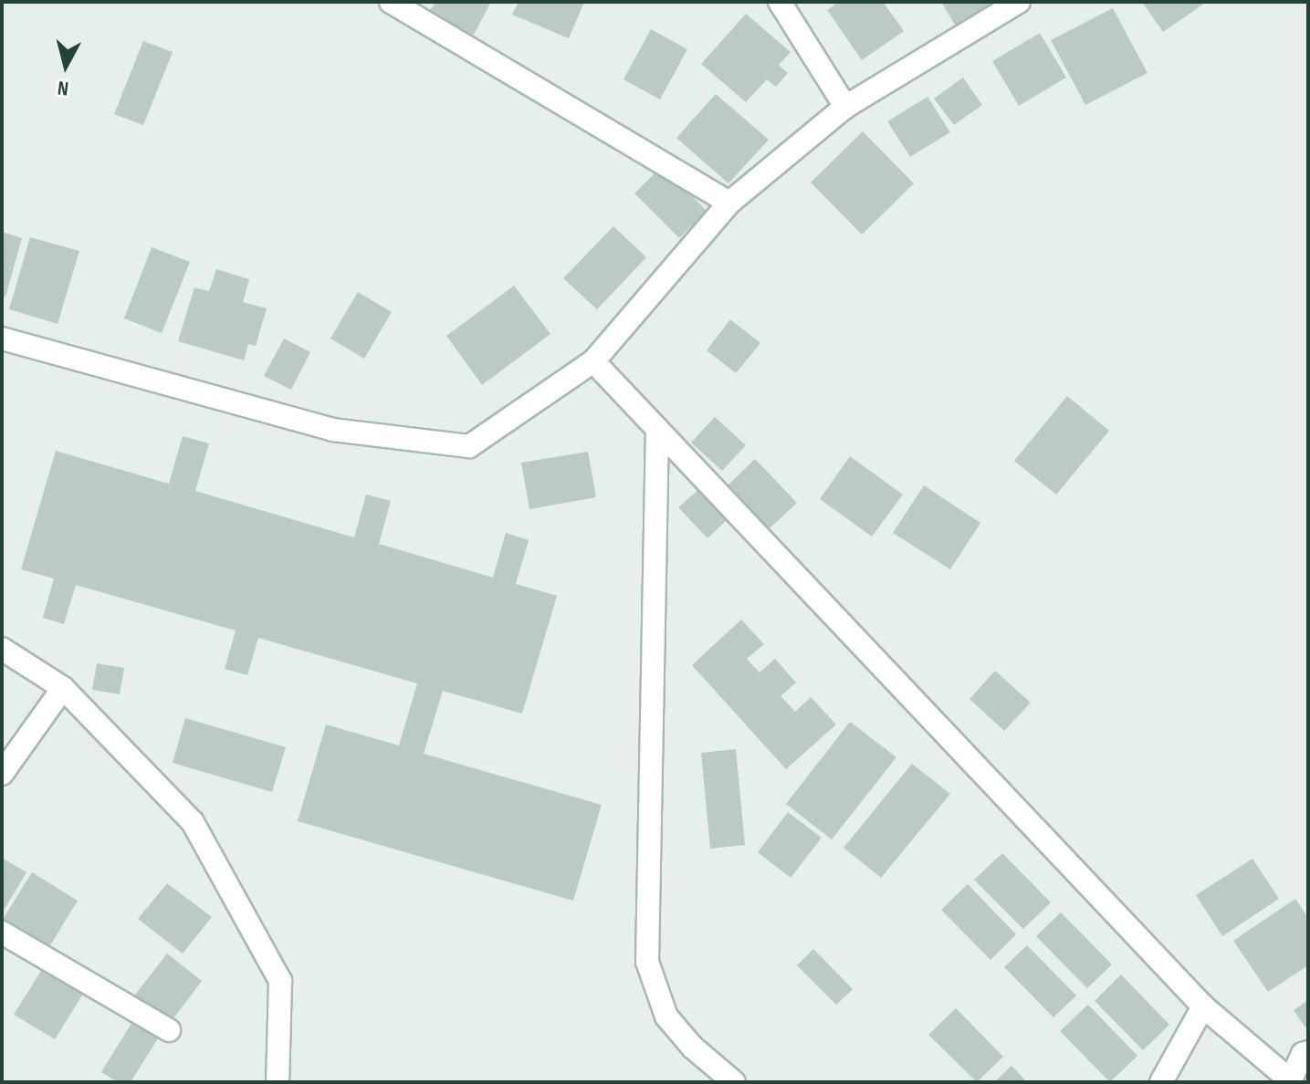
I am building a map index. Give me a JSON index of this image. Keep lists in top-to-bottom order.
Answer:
{
  "north": "bottom"
}
